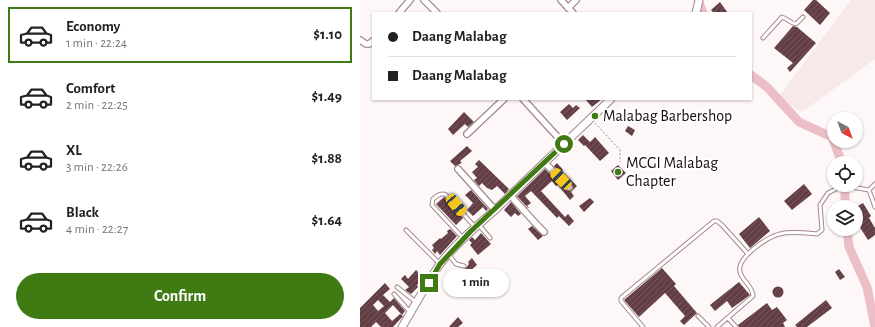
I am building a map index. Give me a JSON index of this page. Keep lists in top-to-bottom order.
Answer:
{
  "places": ["Malabag Barbershop", "MCGI Malabag Chapter"],
  "north": "bottom right",
  "page": {
    "list": [
      {
        "name": "Economy",
        "note": "1 min · 22:24",
        "value": "$1.10"
      },
      {
        "name": "Comfort",
        "note": "2 min · 22:25",
        "value": "$1.49"
      },
      {
        "name": "XL",
        "note": "3 min · 22:26",
        "value": "$1.88"
      },
      {
        "name": "Black",
        "note": "4 min · 22:27",
        "value": "$1.64"
      }
    ],
    "banner": ["Daang Malabag", "Daang Malabag"],
    "buttons": "Confirm",
    "bubble": "1 min"
  }
}
